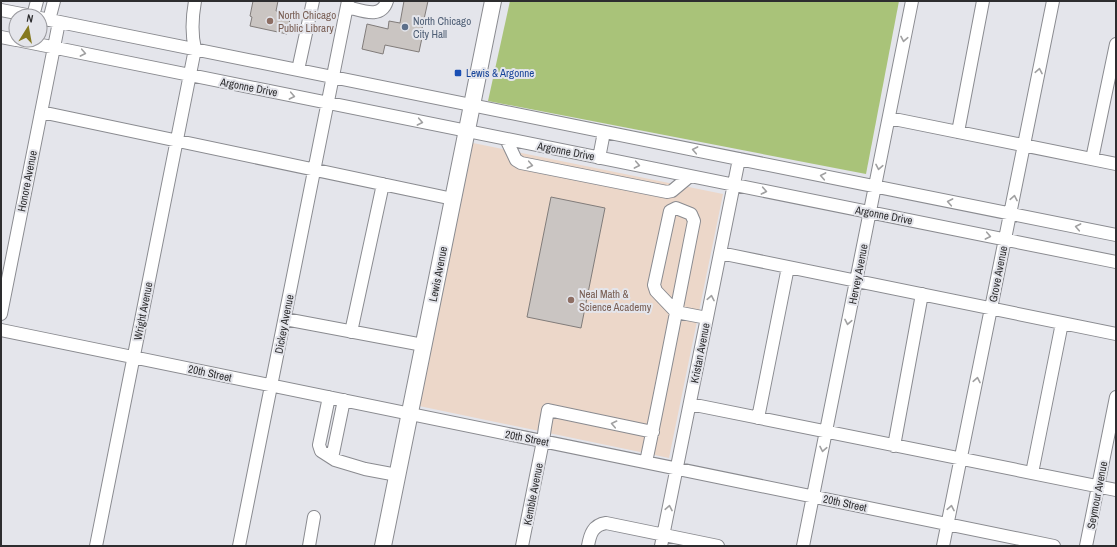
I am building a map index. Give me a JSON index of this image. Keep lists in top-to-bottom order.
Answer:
{
  "streets": {
    "main road": ["Lewis Avenue"],
    "street": [
      "Argonne Drive",
      "Honore Avenue",
      "Hervey Avenue",
      "Grove Avenue",
      "Wright Avenue",
      "Dickey Avenue",
      "Kristan Avenue",
      "20th Street",
      "Kemble Avenue",
      "Seymour Avenue"
    ]
  },
  "crossings": [
    ["Argonne Drive", "Honore Avenue"],
    ["Argonne Drive", "Lewis Avenue"],
    ["Argonne Drive", "Hervey Avenue"],
    ["Argonne Drive", "Grove Avenue"],
    ["Argonne Drive", "Wright Avenue"],
    ["Argonne Drive", "Dickey Avenue"],
    ["Argonne Drive", "Kristan Avenue"],
    ["Lewis Avenue", "20th Street"],
    ["Hervey Avenue", "20th Street"],
    ["Grove Avenue", "20th Street"],
    ["Wright Avenue", "20th Street"],
    ["Dickey Avenue", "20th Street"],
    ["Kristan Avenue", "20th Street"],
    ["20th Street", "Kemble Avenue"]
  ],
  "places": {
    "other": ["North Chicago Public Library", "North Chicago City Hall", "Neal Math & Science Academy"],
    "transit": ["Lewis & Argonne"]
  },
  "north": "top"
}
